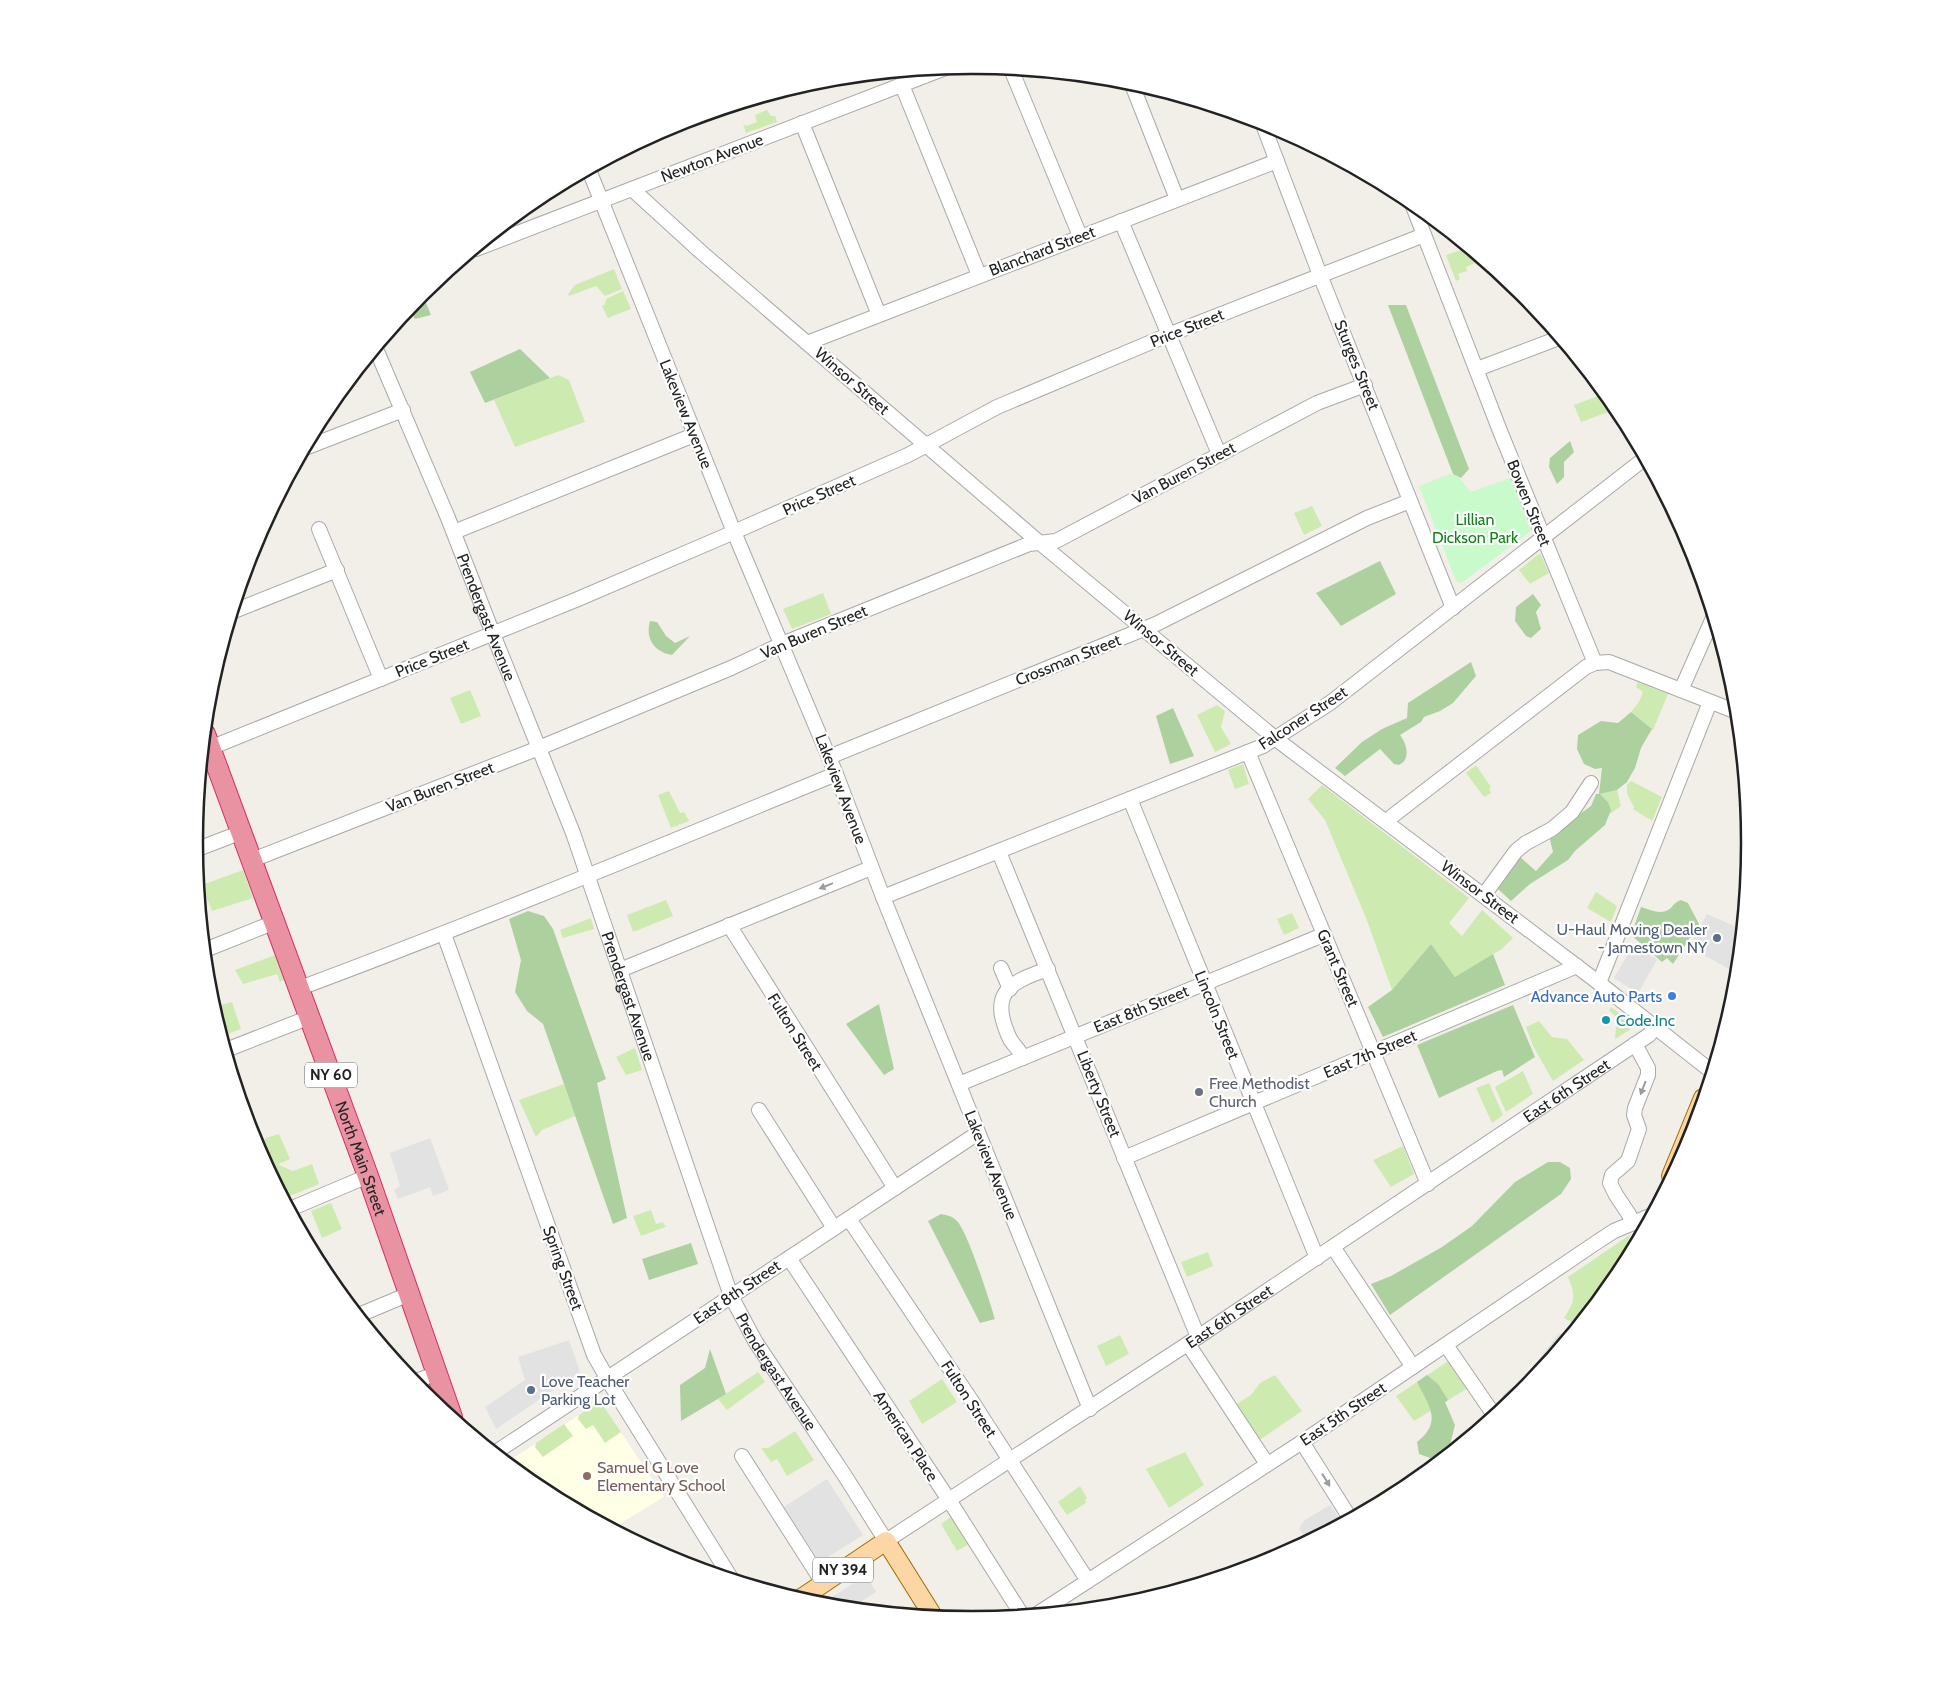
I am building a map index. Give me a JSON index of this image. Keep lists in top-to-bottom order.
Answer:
{
  "streets": {
    "highway": ["NY 60", "North Main Street"],
    "main road": ["Prendergast Avenue", "East 6th Street", "NY 394"],
    "street": [
      "Newton Avenue",
      "Blanchard Street",
      "Price Street",
      "Sturges Street",
      "Winsor Street",
      "Lakeview Avenue",
      "Van Buren Street",
      "Bowen Street",
      "Crossman Street",
      "Falconer Street",
      "Grant Street",
      "East 8th Street",
      "Lincoln Street",
      "Fulton Street",
      "East 7th Street",
      "Liberty Street",
      "Spring Street",
      "East 5th Street",
      "American Place"
    ]
  },
  "crossings": [
    ["Newton Avenue", "Winsor Street"],
    ["Newton Avenue", "Lakeview Avenue"],
    ["Blanchard Street", "Sturges Street"],
    ["Blanchard Street", "Winsor Street"],
    ["Price Street", "Sturges Street"],
    ["Price Street", "Winsor Street"],
    ["Price Street", "Lakeview Avenue"],
    ["Price Street", "Bowen Street"],
    ["Price Street", "Prendergast Avenue"],
    ["Sturges Street", "Van Buren Street"],
    ["Sturges Street", "Crossman Street"],
    ["Sturges Street", "Falconer Street"],
    ["Winsor Street", "Van Buren Street"],
    ["Winsor Street", "Crossman Street"],
    ["Winsor Street", "Falconer Street"],
    ["Winsor Street", "East 7th Street"],
    ["Winsor Street", "East 6th Street"],
    ["Lakeview Avenue", "Van Buren Street"],
    ["Lakeview Avenue", "Crossman Street"],
    ["Lakeview Avenue", "Falconer Street"],
    ["Lakeview Avenue", "East 8th Street"],
    ["Lakeview Avenue", "East 6th Street"],
    ["Van Buren Street", "Prendergast Avenue"],
    ["Van Buren Street", "North Main Street"],
    ["Bowen Street", "Falconer Street"],
    ["Prendergast Avenue", "East 8th Street"],
    ["Prendergast Avenue", "East 6th Street"],
    ["Falconer Street", "Grant Street"],
    ["Falconer Street", "Lincoln Street"],
    ["Falconer Street", "Liberty Street"],
    ["Grant Street", "East 8th Street"],
    ["Grant Street", "East 7th Street"],
    ["Grant Street", "East 6th Street"],
    ["East 8th Street", "Lincoln Street"],
    ["East 8th Street", "Fulton Street"],
    ["East 8th Street", "Liberty Street"],
    ["East 8th Street", "Spring Street"],
    ["East 8th Street", "American Place"],
    ["Lincoln Street", "East 7th Street"],
    ["Lincoln Street", "East 6th Street"],
    ["Fulton Street", "East 6th Street"],
    ["Fulton Street", "East 5th Street"],
    ["East 7th Street", "Liberty Street"],
    ["East 6th Street", "Liberty Street"],
    ["East 6th Street", "American Place"],
    ["Liberty Street", "East 5th Street"]
  ],
  "parks": ["Lillian Dickson Park"],
  "places": [
    "U-Haul Moving Dealer - Jamestown NY",
    "Advance Auto Parts",
    "Code.Inc",
    "Free Methodist Church",
    "Love Teacher Parking Lot",
    "Samuel G Love Elementary School"
  ]
}
